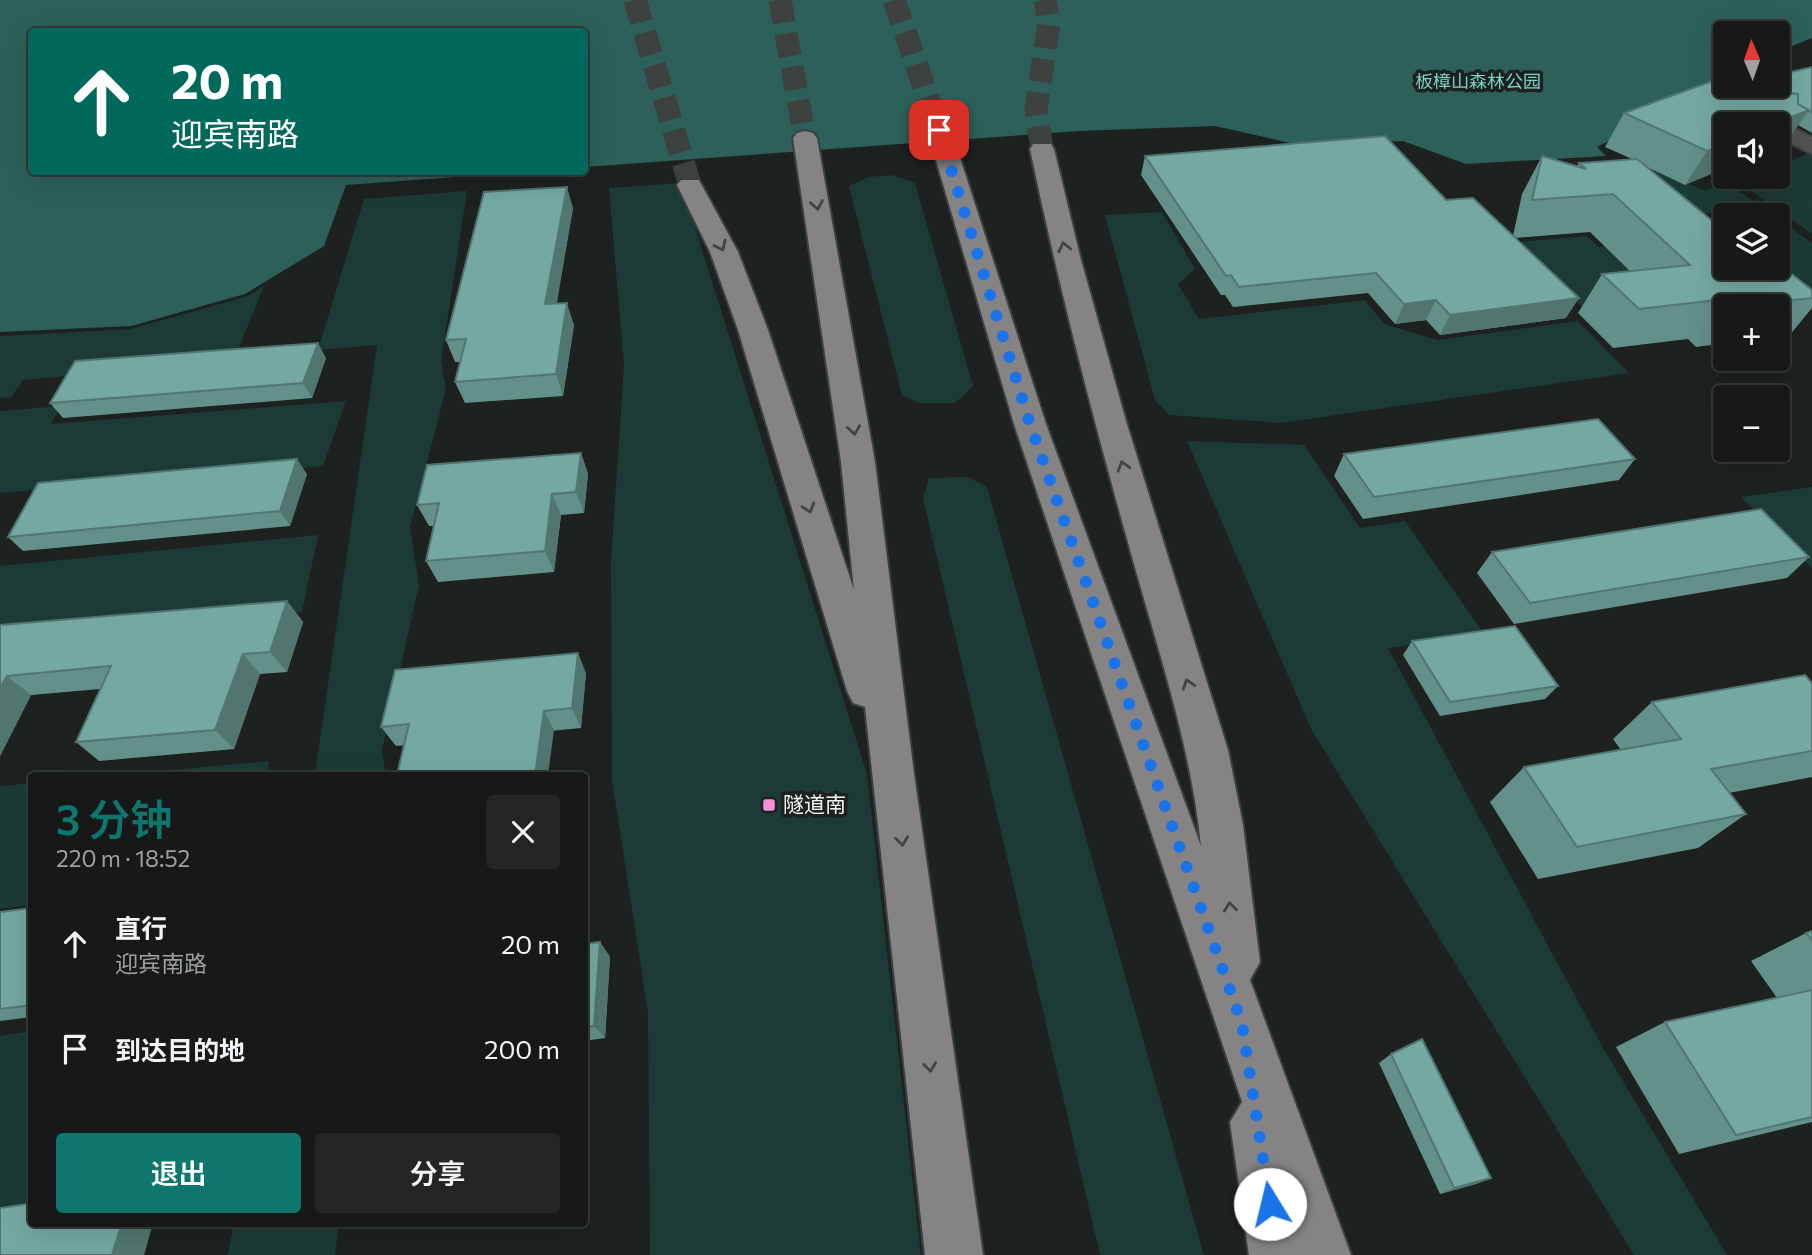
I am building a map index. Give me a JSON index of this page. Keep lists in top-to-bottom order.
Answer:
{
  "parks": ["板樟山森林公园"],
  "places": {
    "transit": ["隧道南"]
  },
  "north": "top",
  "page": {
    "map_buttons": ["+", "−"],
    "turn": ["20 m", "迎宾南路"],
    "heading": ["3 分钟", "220 m · 18:52"],
    "list": [
      {
        "name": "直行",
        "note": "迎宾南路",
        "value": "20 m"
      },
      {
        "name": "到达目的地",
        "value": "200 m"
      }
    ],
    "buttons": ["退出", "分享"]
  }
}
